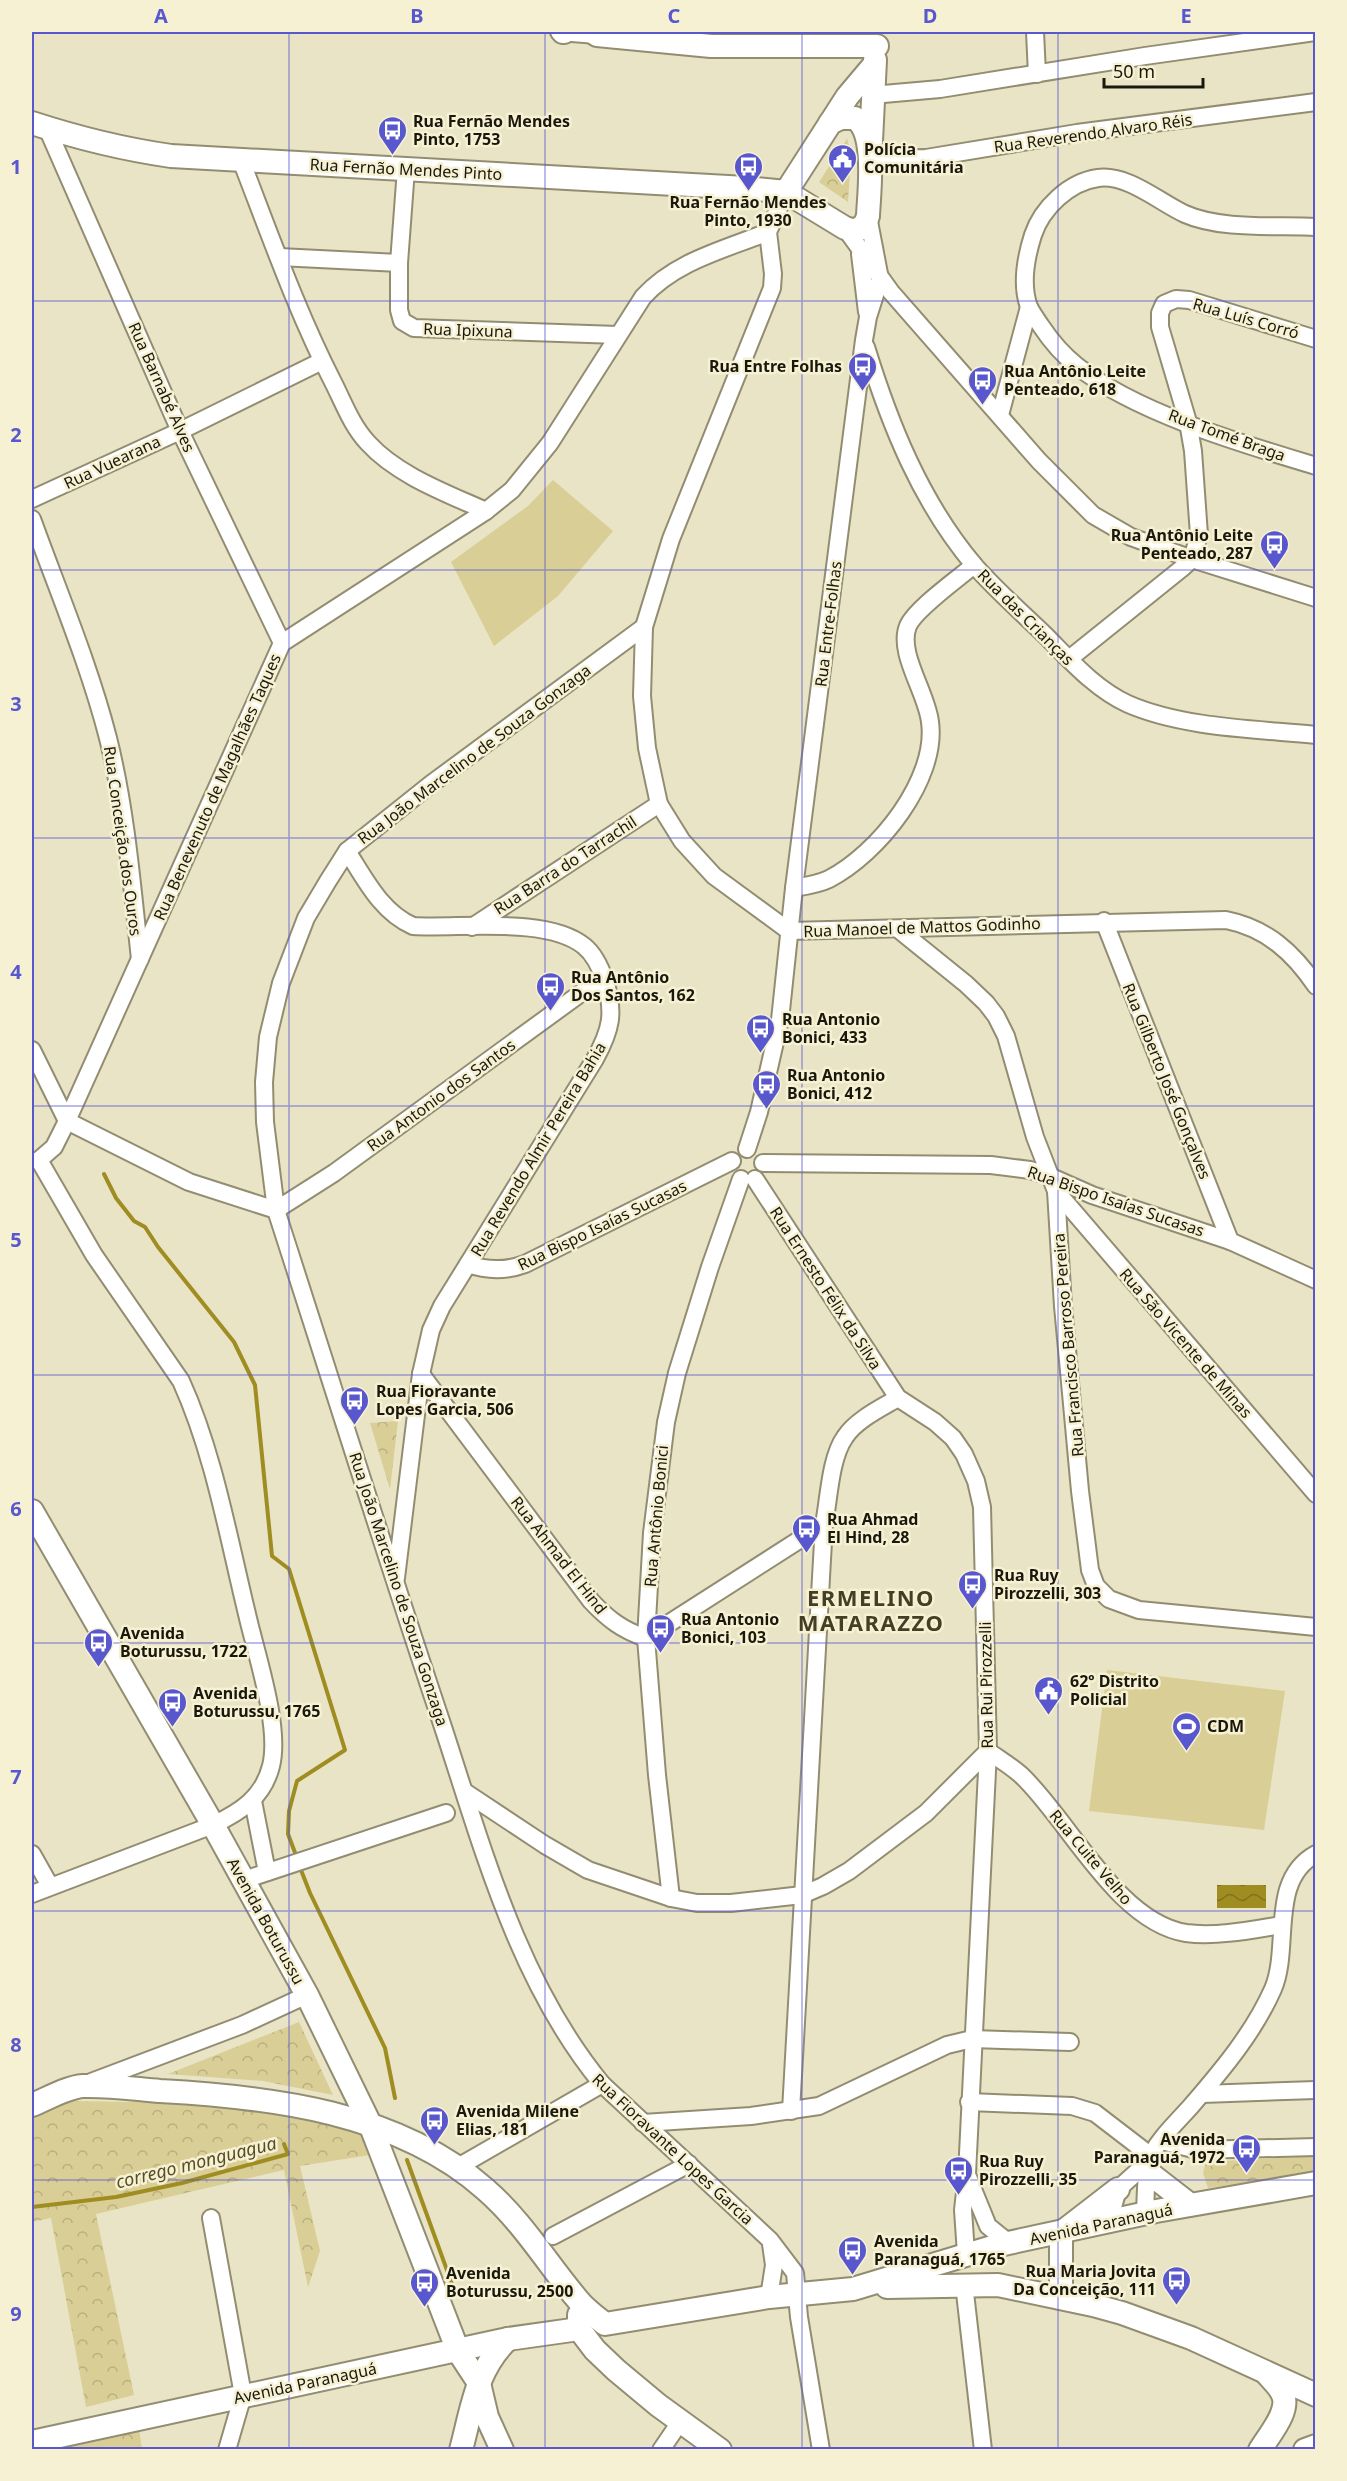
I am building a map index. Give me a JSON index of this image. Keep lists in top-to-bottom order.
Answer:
{
  "streets": {
    "main road": ["Rua Fernão Mendes Pinto", "Avenida Boturussu", "Avenida Paranaguá"],
    "street": [
      "Rua Reverendo Alvaro Réis",
      "Rua Luís Corró",
      "Rua Ipixuna",
      "Rua Barnabé Alves",
      "Rua Tomé Braga",
      "Rua Vuearana",
      "Rua das Crianças",
      "Rua Entre-Folhas",
      "Rua João Marcelino de Souza Gonzaga",
      "Rua Benevenuto de Magalhães Taques",
      "Rua Conceição dos Ouros",
      "Rua Barra do Tarrachil",
      "Rua Manoel de Mattos Godinho",
      "Rua Gilberto José Gonçalves",
      "Rua Antonio dos Santos",
      "Rua Revendo Almir Pereira Bahia",
      "Rua Bispo Isaías Sucasas",
      "Rua Ernesto Félix da Silva",
      "Rua São Vicente de Minas",
      "Rua Francisco Barroso Pereira",
      "Rua Antônio Bonici",
      "Rua Ahmad El Hind",
      "Rua Rui Pirozzelli",
      "Rua Cuite Velho",
      "Rua Fioravante Lopes Garcia"
    ]
  },
  "crossings": [
    ["Rua Fernão Mendes Pinto", "Rua Ipixuna"],
    ["Rua Fernão Mendes Pinto", "Rua Barnabé Alves"],
    ["Rua Luís Corró", "Rua Tomé Braga"],
    ["Rua Ipixuna", "Rua Benevenuto de Magalhães Taques"],
    ["Rua Barnabé Alves", "Rua Vuearana"],
    ["Rua Barnabé Alves", "Rua Benevenuto de Magalhães Taques"],
    ["Rua das Crianças", "Rua Entre-Folhas"],
    ["Rua Entre-Folhas", "Rua Manoel de Mattos Godinho"],
    ["Rua João Marcelino de Souza Gonzaga", "Rua Manoel de Mattos Godinho"],
    ["Rua João Marcelino de Souza Gonzaga", "Rua Antonio dos Santos"],
    ["Rua João Marcelino de Souza Gonzaga", "Rua Revendo Almir Pereira Bahia"],
    ["Rua João Marcelino de Souza Gonzaga", "Rua Fioravante Lopes Garcia"],
    ["Rua Benevenuto de Magalhães Taques", "Rua Conceição dos Ouros"],
    ["Rua Benevenuto de Magalhães Taques", "Rua Manoel de Mattos Godinho"],
    ["Rua Barra do Tarrachil", "Rua Manoel de Mattos Godinho"],
    ["Rua Barra do Tarrachil", "Rua Revendo Almir Pereira Bahia"],
    ["Rua Manoel de Mattos Godinho", "Rua Gilberto José Gonçalves"],
    ["Rua Manoel de Mattos Godinho", "Rua Francisco Barroso Pereira"],
    ["Rua Gilberto José Gonçalves", "Rua Bispo Isaías Sucasas"],
    ["Rua Antonio dos Santos", "Rua Revendo Almir Pereira Bahia"],
    ["Rua Revendo Almir Pereira Bahia", "Rua Bispo Isaías Sucasas"],
    ["Rua Revendo Almir Pereira Bahia", "Rua Ahmad El Hind"],
    ["Rua Bispo Isaías Sucasas", "Rua Ernesto Félix da Silva"],
    ["Rua Bispo Isaías Sucasas", "Rua São Vicente de Minas"],
    ["Rua Bispo Isaías Sucasas", "Rua Francisco Barroso Pereira"],
    ["Rua Bispo Isaías Sucasas", "Rua Antônio Bonici"],
    ["Rua Ernesto Félix da Silva", "Rua Antônio Bonici"],
    ["Rua Ernesto Félix da Silva", "Rua Rui Pirozzelli"],
    ["Rua São Vicente de Minas", "Rua Francisco Barroso Pereira"],
    ["Rua Antônio Bonici", "Rua Ahmad El Hind"],
    ["Rua Rui Pirozzelli", "Rua Cuite Velho"],
    ["Rua Rui Pirozzelli", "Avenida Paranaguá"],
    ["Avenida Boturussu", "Avenida Paranaguá"],
    ["Rua Fioravante Lopes Garcia", "Avenida Paranaguá"]
  ],
  "districts": ["ERMELINO MATARAZZO"],
  "water": ["corrego monguagua"],
  "places": {
    "bus stop": [
      "Rua Fernão Mendes Pinto, 1753",
      "Rua Fernão Mendes Pinto, 1930",
      "Rua Entre Folhas",
      "Rua Antônio Leite Penteado, 618",
      "Rua Antônio Leite Penteado, 287",
      "Rua Antônio Dos Santos, 162",
      "Rua Antonio Bonici, 433",
      "Rua Antonio Bonici, 412",
      "Rua Fioravante Lopes Garcia, 506",
      "Rua Ahmad El Hind, 28",
      "Rua Ruy Pirozzelli, 303",
      "Rua Antonio Bonici, 103",
      "Avenida Boturussu, 1722",
      "Avenida Boturussu, 1765",
      "Avenida Milene Elias, 181",
      "Avenida Paranaguá, 1972",
      "Rua Ruy Pirozzelli, 35",
      "Avenida Paranaguá, 1765",
      "Rua Maria Jovita Da Conceição, 111",
      "Avenida Boturussu, 2500"
    ],
    "public building": ["Polícia Comunitária", "62º Distrito Policial"],
    "sports": ["CDM"]
  },
  "scale_bar": "50 m",
  "grid": {
    "columns": [
      "A",
      "B",
      "C",
      "D",
      "E"
    ],
    "rows": [
      "1",
      "2",
      "3",
      "4",
      "5",
      "6",
      "7",
      "8",
      "9"
    ]
  }
}
